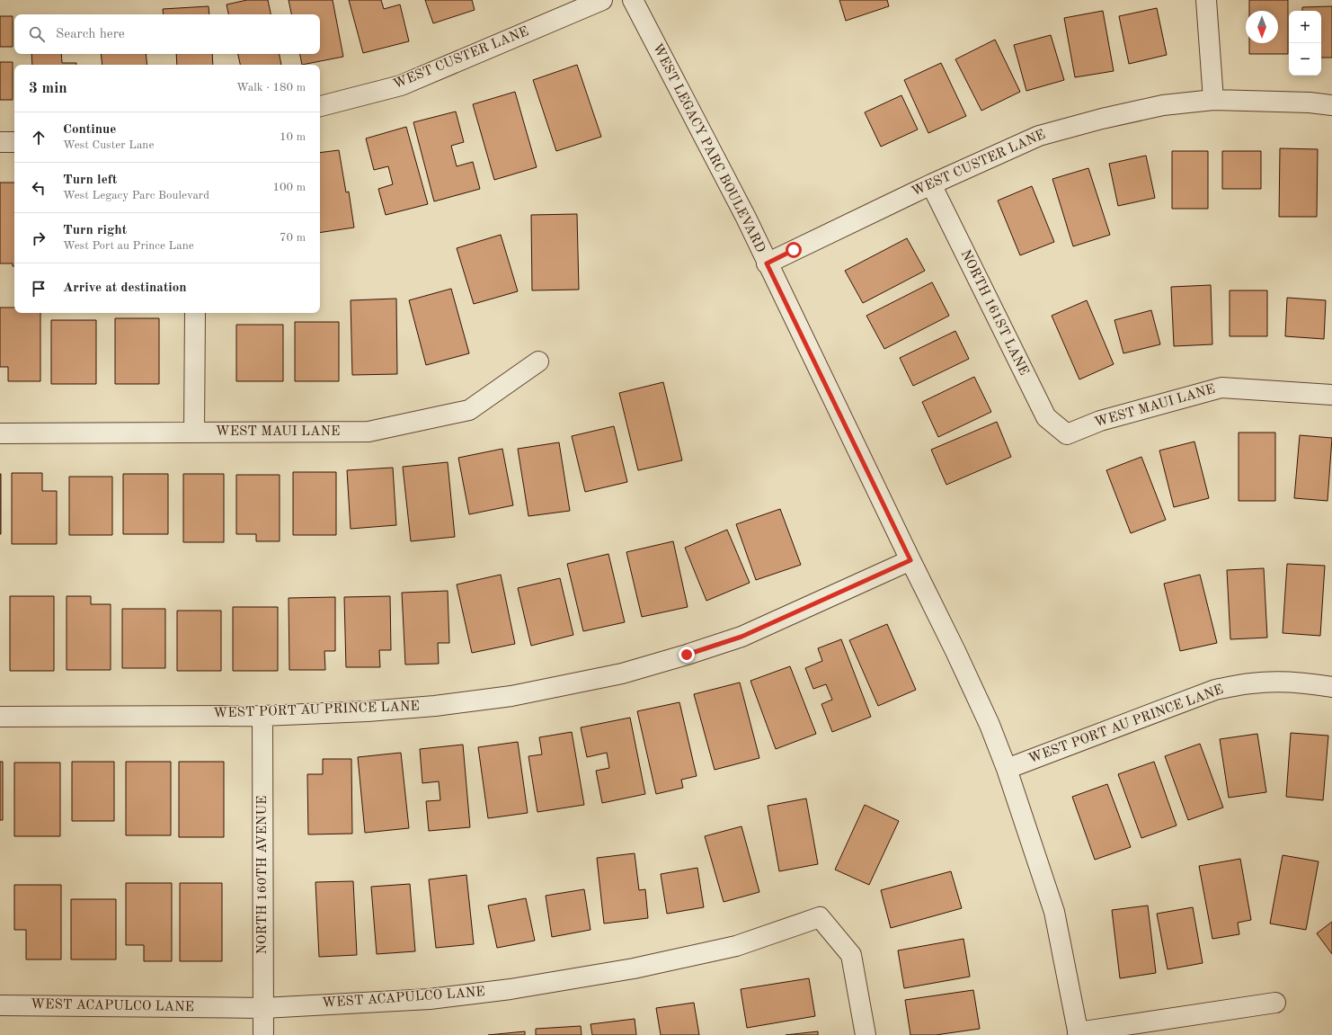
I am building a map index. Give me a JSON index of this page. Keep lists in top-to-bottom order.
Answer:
{
  "streets": {
    "street": [
      "WEST CUSTER LANE",
      "WEST LEGACY PARC BOULEVARD",
      "NORTH 161ST LANE",
      "WEST MAUI LANE",
      "WEST PORT AU PRINCE LANE",
      "NORTH 160TH AVENUE",
      "WEST ACAPULCO LANE"
    ]
  },
  "crossings": [
    ["WEST CUSTER LANE", "WEST LEGACY PARC BOULEVARD"],
    ["WEST CUSTER LANE", "NORTH 161ST LANE"],
    ["WEST LEGACY PARC BOULEVARD", "WEST PORT AU PRINCE LANE"],
    ["NORTH 161ST LANE", "WEST MAUI LANE"],
    ["WEST PORT AU PRINCE LANE", "NORTH 160TH AVENUE"],
    ["NORTH 160TH AVENUE", "WEST ACAPULCO LANE"]
  ],
  "north": "bottom",
  "page": {
    "map_buttons": ["+", "−"],
    "search": "Search here",
    "heading": ["3 min", "Walk · 180 m"],
    "list": [
      ["Continue", "West Custer Lane", "10 m"],
      ["Turn left", "West Legacy Parc Boulevard", "100 m"],
      ["Turn right", "West Port au Prince Lane", "70 m"],
      "Arrive at destination"
    ]
  }
}
